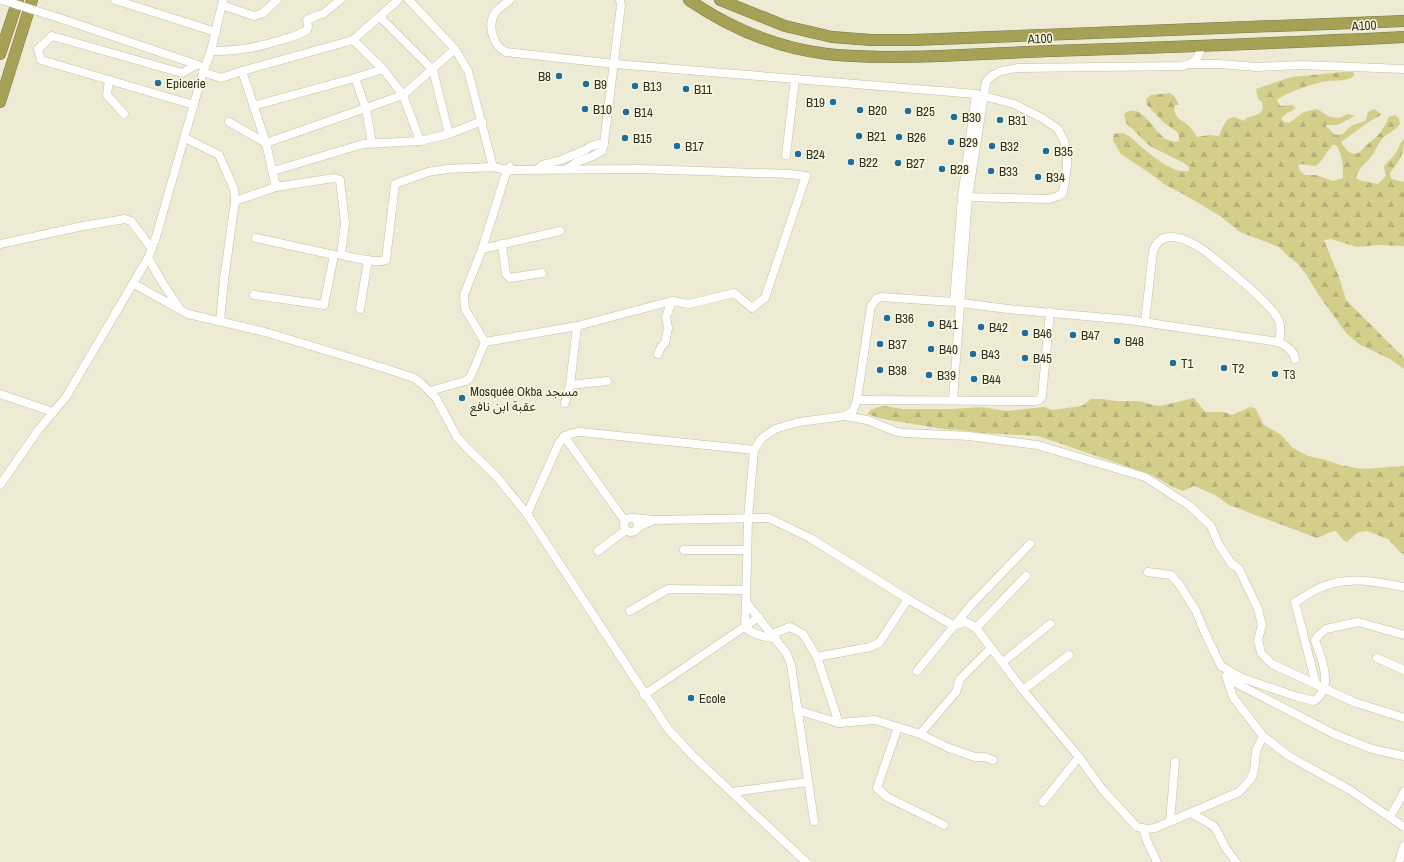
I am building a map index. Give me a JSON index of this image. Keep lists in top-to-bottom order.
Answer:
{
  "streets": {
    "highway": ["A100"]
  },
  "places": [
    "B8",
    "Epicerie",
    "B9",
    "B13",
    "B11",
    "B19",
    "B10",
    "B20",
    "B25",
    "B14",
    "B30",
    "B31",
    "B21",
    "B26",
    "B15",
    "B29",
    "B17",
    "B32",
    "B35",
    "B24",
    "B22",
    "B27",
    "B28",
    "B33",
    "B34",
    "B36",
    "B41",
    "B42",
    "B46",
    "B47",
    "B48",
    "B37",
    "B40",
    "B43",
    "B45",
    "T1",
    "T2",
    "B38",
    "T3",
    "B39",
    "B44",
    "Mosquée Okba مسجد عقبة ابن نافع",
    "Ecole"
  ]
}
